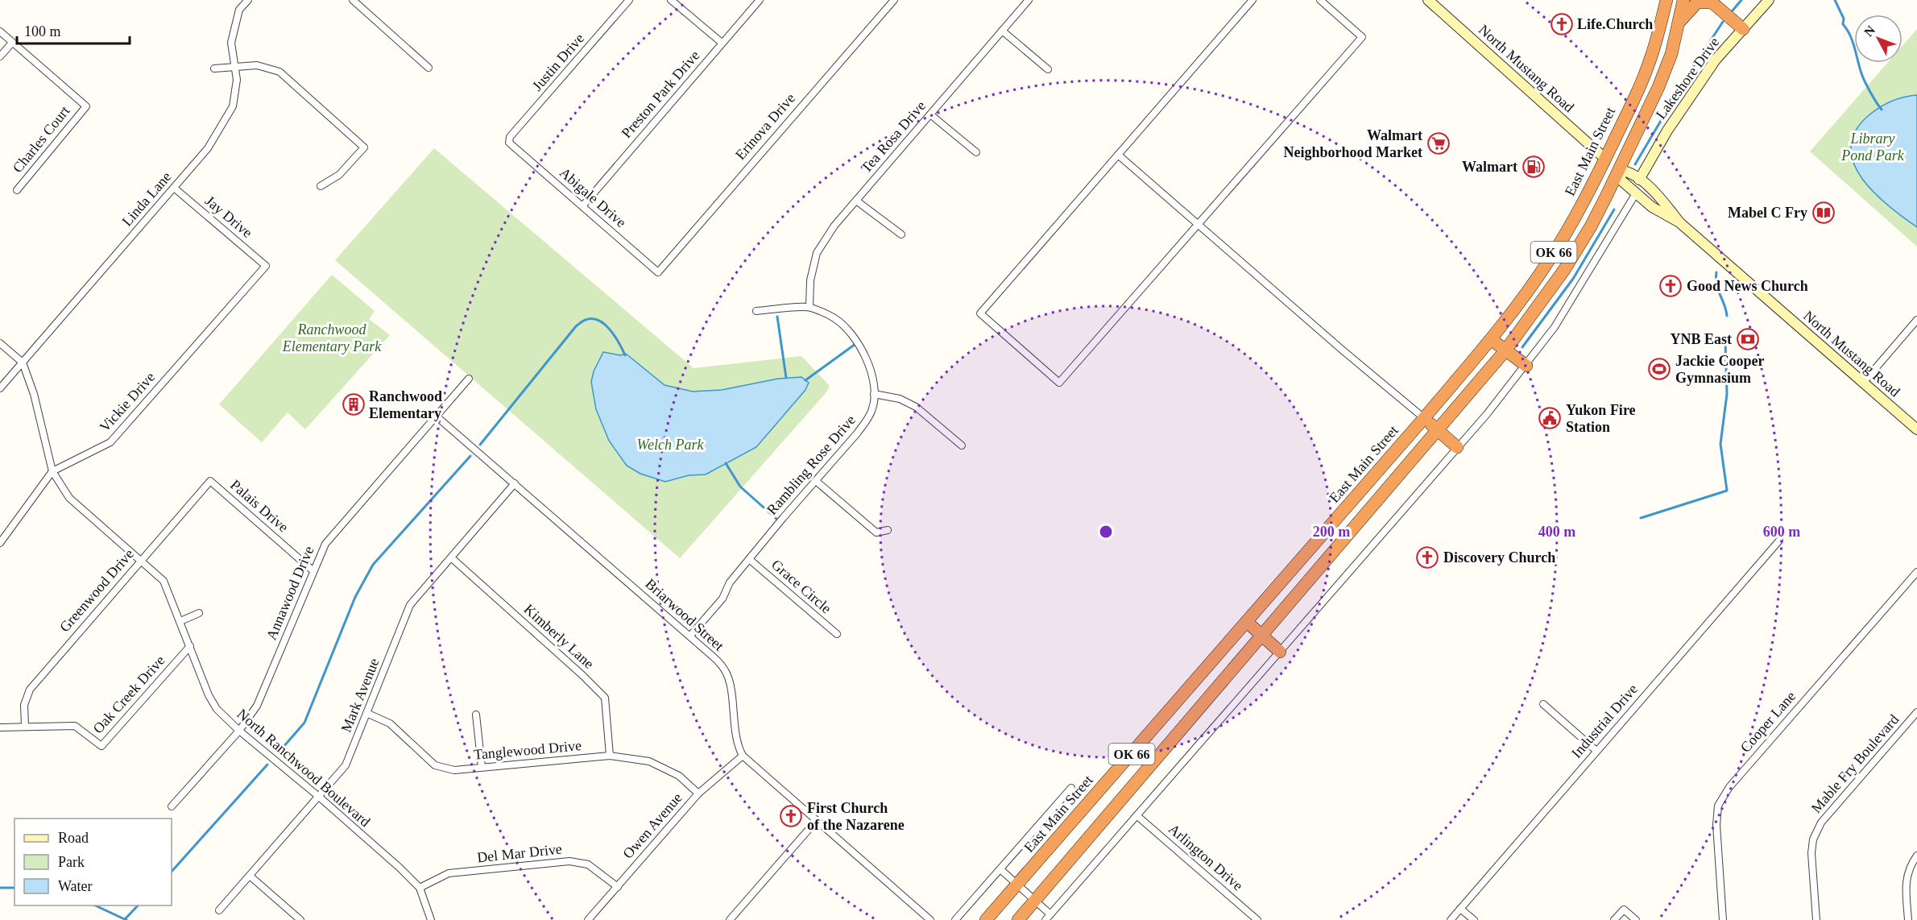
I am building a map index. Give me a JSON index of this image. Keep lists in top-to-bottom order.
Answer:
{
  "streets": {
    "highway": ["East Main Street", "OK 66"],
    "main road": ["North Mustang Road", "Lakeshore Drive"],
    "street": [
      "Justin Drive",
      "Preston Park Drive",
      "Erinova Drive",
      "Tea Rosa Drive",
      "Charles Court",
      "Abigale Drive",
      "Linda Lane",
      "Jay Drive",
      "Vickie Drive",
      "Rambling Rose Drive",
      "Palais Drive",
      "Grace Circle",
      "Greenwood Drive",
      "Annawood Drive",
      "Briarwood Street",
      "Kimberly Lane",
      "Oak Creek Drive",
      "Mark Avenue",
      "Industrial Drive",
      "Cooper Lane",
      "Tanglewood Drive",
      "Mable Fry Boulevard",
      "North Ranchwood Boulevard",
      "Owen Avenue",
      "Del Mar Drive",
      "Arlington Drive"
    ]
  },
  "crossings": [
    ["Justin Drive", "Abigale Drive"],
    ["North Mustang Road", "Lakeshore Drive"],
    ["North Mustang Road", "East Main Street"],
    ["North Mustang Road", "OK 66"],
    ["Preston Park Drive", "Abigale Drive"],
    ["Erinova Drive", "Abigale Drive"],
    ["Tea Rosa Drive", "Rambling Rose Drive"],
    ["Linda Lane", "Jay Drive"],
    ["Linda Lane", "North Ranchwood Boulevard"],
    ["Jay Drive", "Vickie Drive"],
    ["Vickie Drive", "North Ranchwood Boulevard"],
    ["Rambling Rose Drive", "Grace Circle"],
    ["Rambling Rose Drive", "Briarwood Street"],
    ["Palais Drive", "Greenwood Drive"],
    ["Palais Drive", "Annawood Drive"],
    ["Greenwood Drive", "Oak Creek Drive"],
    ["Greenwood Drive", "North Ranchwood Boulevard"],
    ["Annawood Drive", "Briarwood Street"],
    ["Annawood Drive", "North Ranchwood Boulevard"],
    ["Briarwood Street", "Mark Avenue"],
    ["Briarwood Street", "Owen Avenue"],
    ["Kimberly Lane", "Mark Avenue"],
    ["Kimberly Lane", "Tanglewood Drive"],
    ["Oak Creek Drive", "North Ranchwood Boulevard"],
    ["Mark Avenue", "Tanglewood Drive"],
    ["Mark Avenue", "North Ranchwood Boulevard"],
    ["Tanglewood Drive", "Owen Avenue"],
    ["North Ranchwood Boulevard", "Del Mar Drive"],
    ["Owen Avenue", "Del Mar Drive"]
  ],
  "parks": ["Library Pond Park", "Ranchwood Elementary Park", "Welch Park"],
  "places": {
    "church": [
      "Life.Church",
      "Good News Church",
      "Discovery Church",
      "First Church of the Nazarene"
    ],
    "supermarket": ["Walmart Neighborhood Market"],
    "fuel station": ["Walmart"],
    "library": ["Mabel C Fry"],
    "bank": ["YNB East"],
    "sports": ["Jackie Cooper Gymnasium"],
    "building": ["Ranchwood Elementary"],
    "public building": ["Yukon Fire Station"]
  },
  "legend": ["Road", "Park", "Water"],
  "scale_bar": "100 m",
  "north": "top left",
  "rings": ["200 m", "400 m", "600 m"]
}
